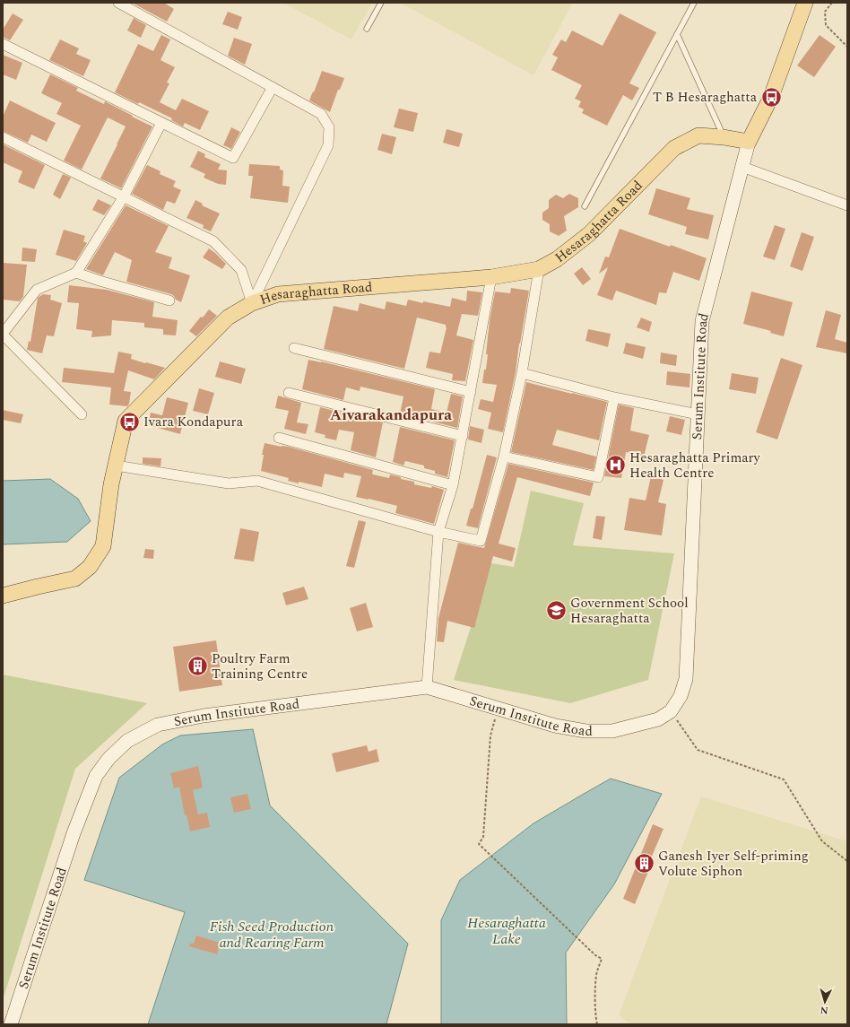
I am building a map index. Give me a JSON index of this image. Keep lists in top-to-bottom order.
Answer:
{
  "streets": {
    "main road": ["Hesaraghatta Road", "Serum Institute Road"]
  },
  "crossings": [
    ["Hesaraghatta Road", "Serum Institute Road"]
  ],
  "districts": ["Aivarakandapura"],
  "water": ["Hesaraghatta Lake", "Fish Seed Production and Rearing Farm"],
  "places": {
    "bus stop": ["T B Hesaraghatta", "Ivara Kondapura"],
    "hospital": ["Hesaraghatta Primary Health Centre"],
    "school or university": ["Government School Hesaraghatta"],
    "building": ["Poultry Farm Training Centre", "Ganesh Iyer Self-priming Volute Siphon"]
  },
  "north": "bottom"
}
